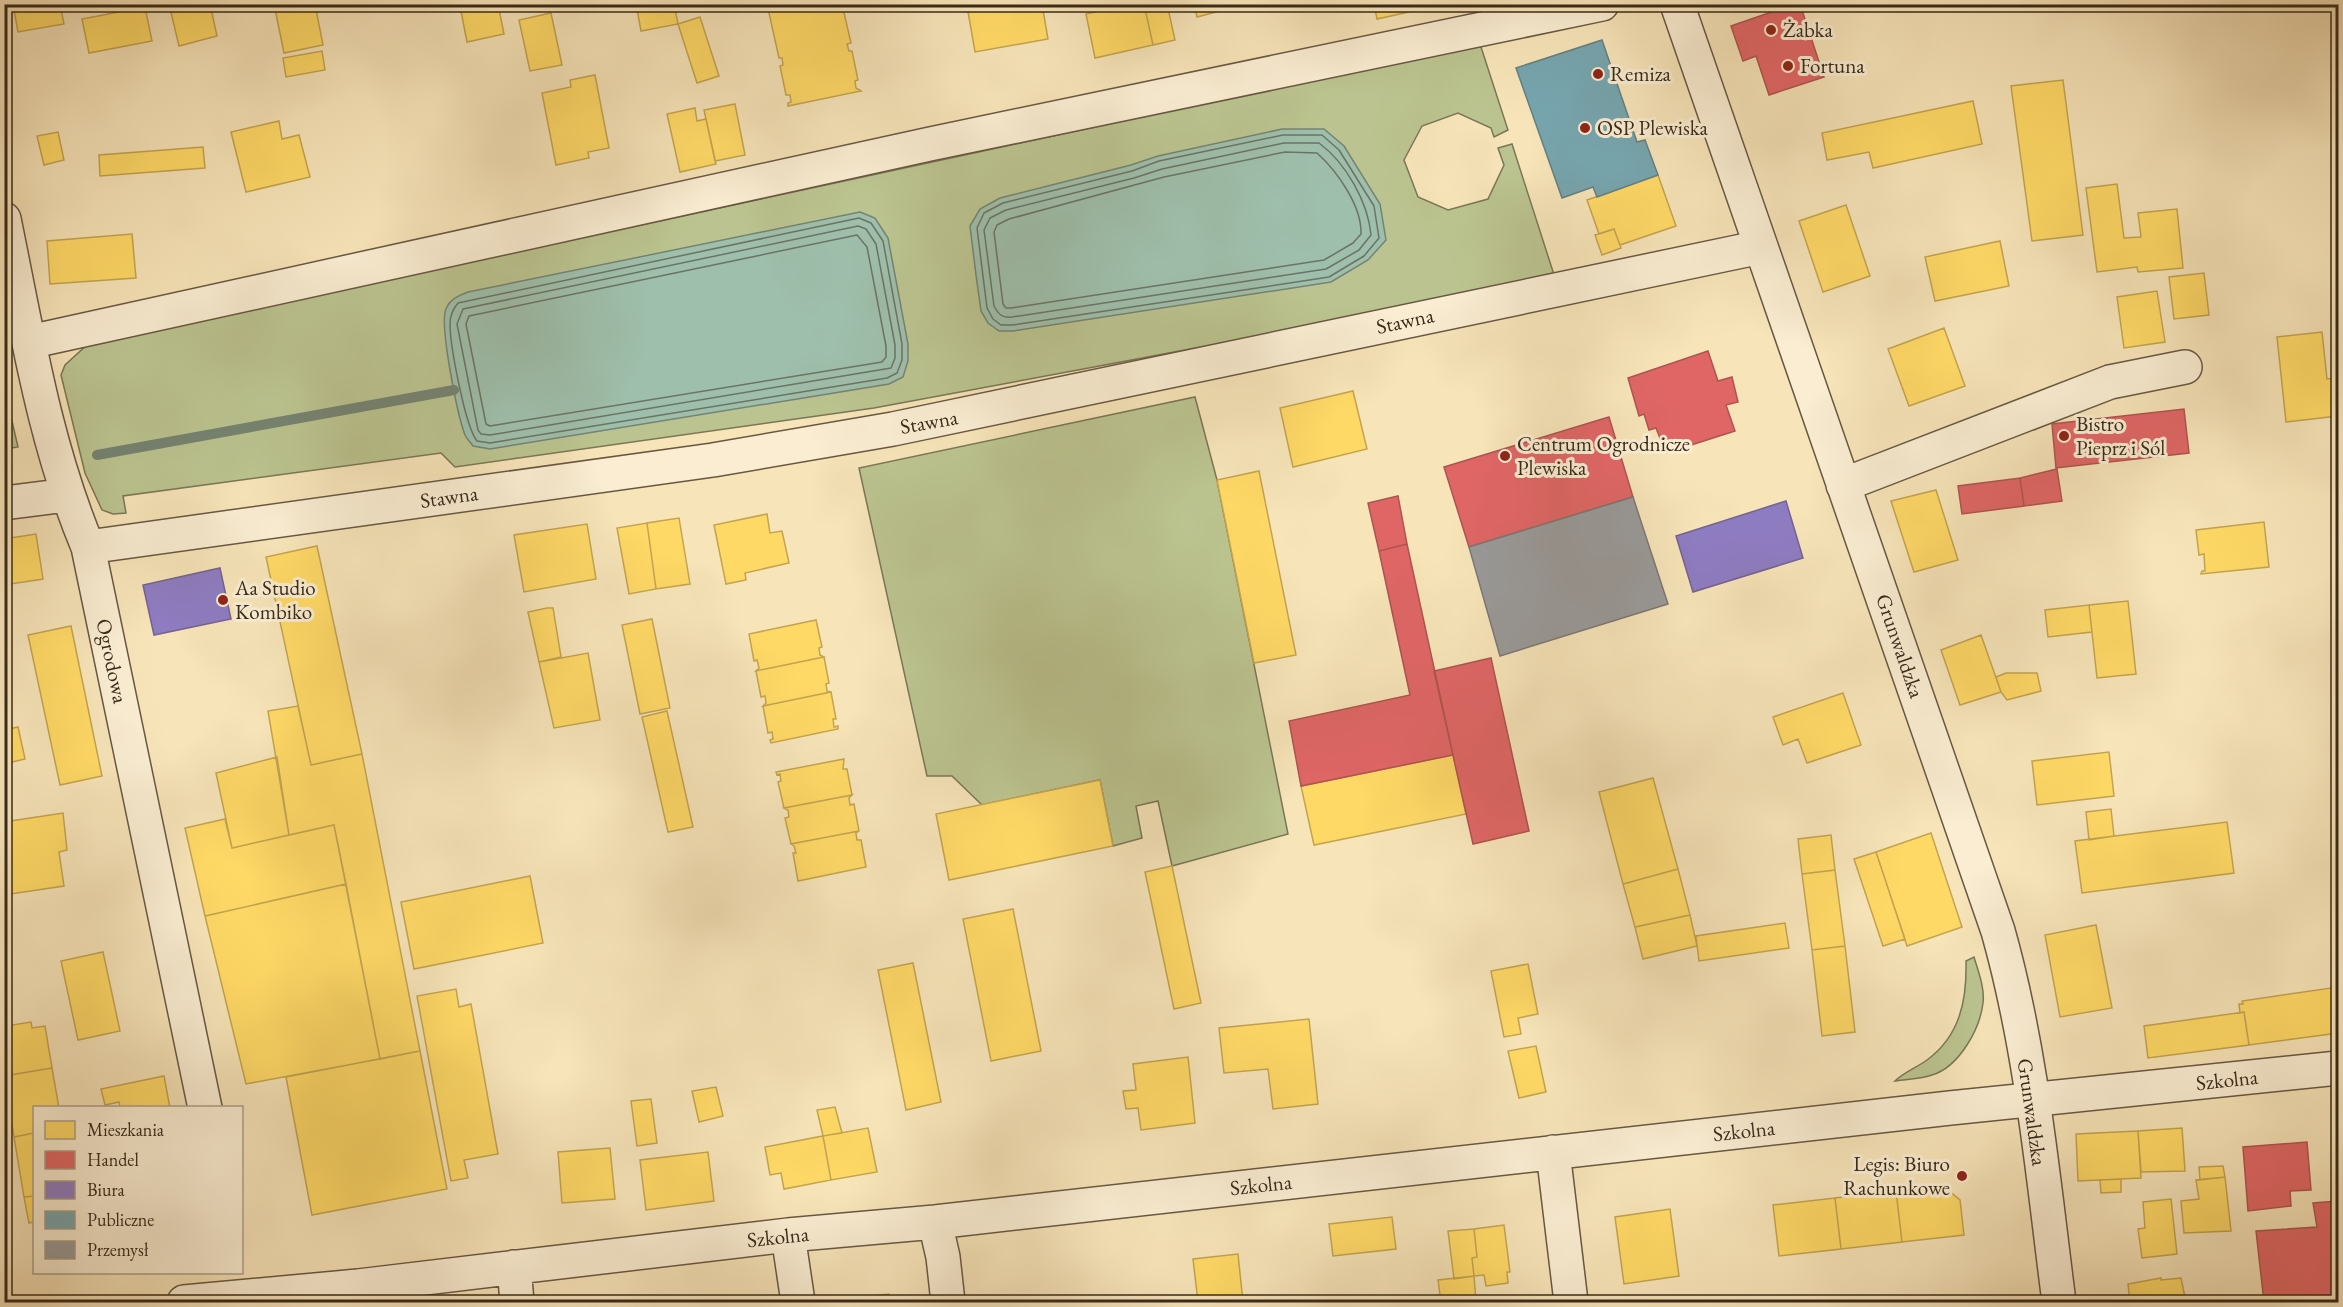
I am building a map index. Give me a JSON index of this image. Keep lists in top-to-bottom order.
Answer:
{
  "streets": {
    "street": [
      "Stawna",
      "Grunwaldzka",
      "Ogrodowa",
      "Szkolna"
    ]
  },
  "crossings": [
    ["Stawna", "Grunwaldzka"],
    ["Stawna", "Ogrodowa"],
    ["Grunwaldzka", "Szkolna"]
  ],
  "places": [
    "Żabka",
    "Fortuna",
    "Remiza",
    "OSP Plewiska",
    "Bistro Pieprz i Sól",
    "Centrum Ogrodnicze Plewiska",
    "Aa Studio Kombiko",
    "Legis: Biuro Rachunkowe"
  ],
  "legend": [
    "Mieszkania",
    "Handel",
    "Biura",
    "Publiczne",
    "Przemysł"
  ]
}
